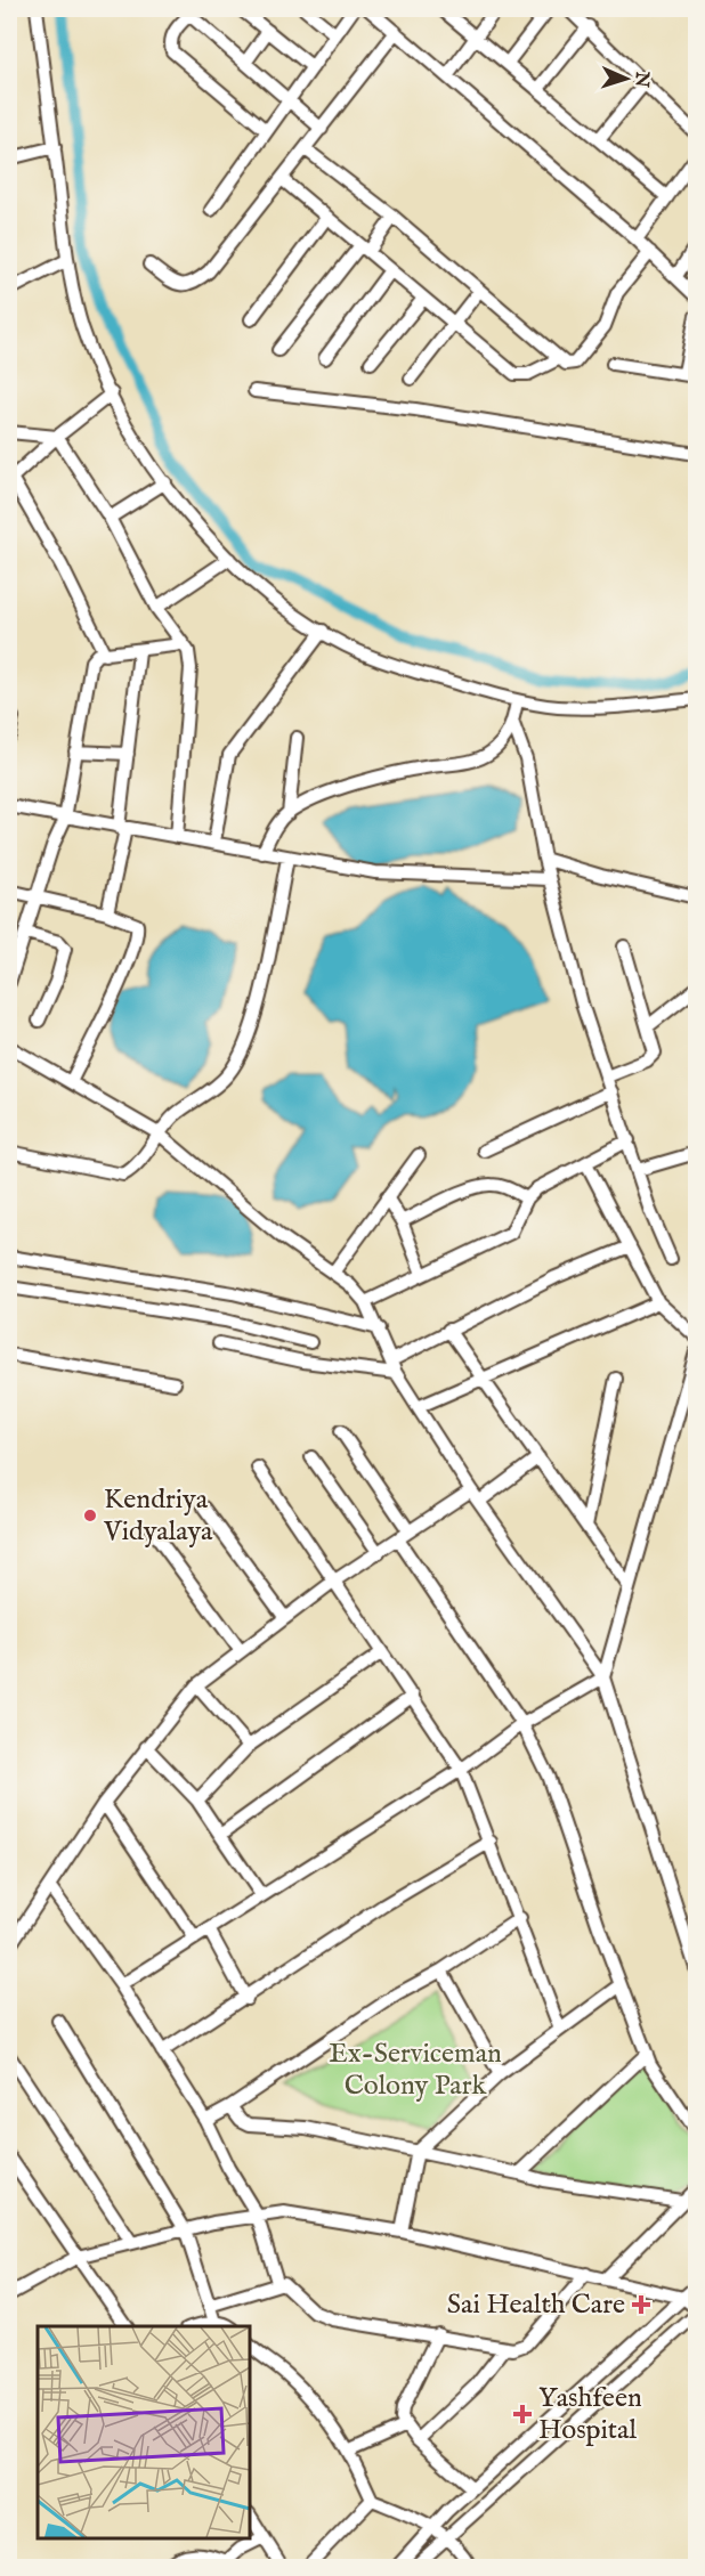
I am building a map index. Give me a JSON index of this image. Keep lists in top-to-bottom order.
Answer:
{
  "parks": ["Ex-Serviceman Colony Park"],
  "places": {
    "other": ["Kendriya Vidyalaya"],
    "health": ["Sai Health Care", "Yashfeen Hospital"]
  },
  "north": "right"
}
